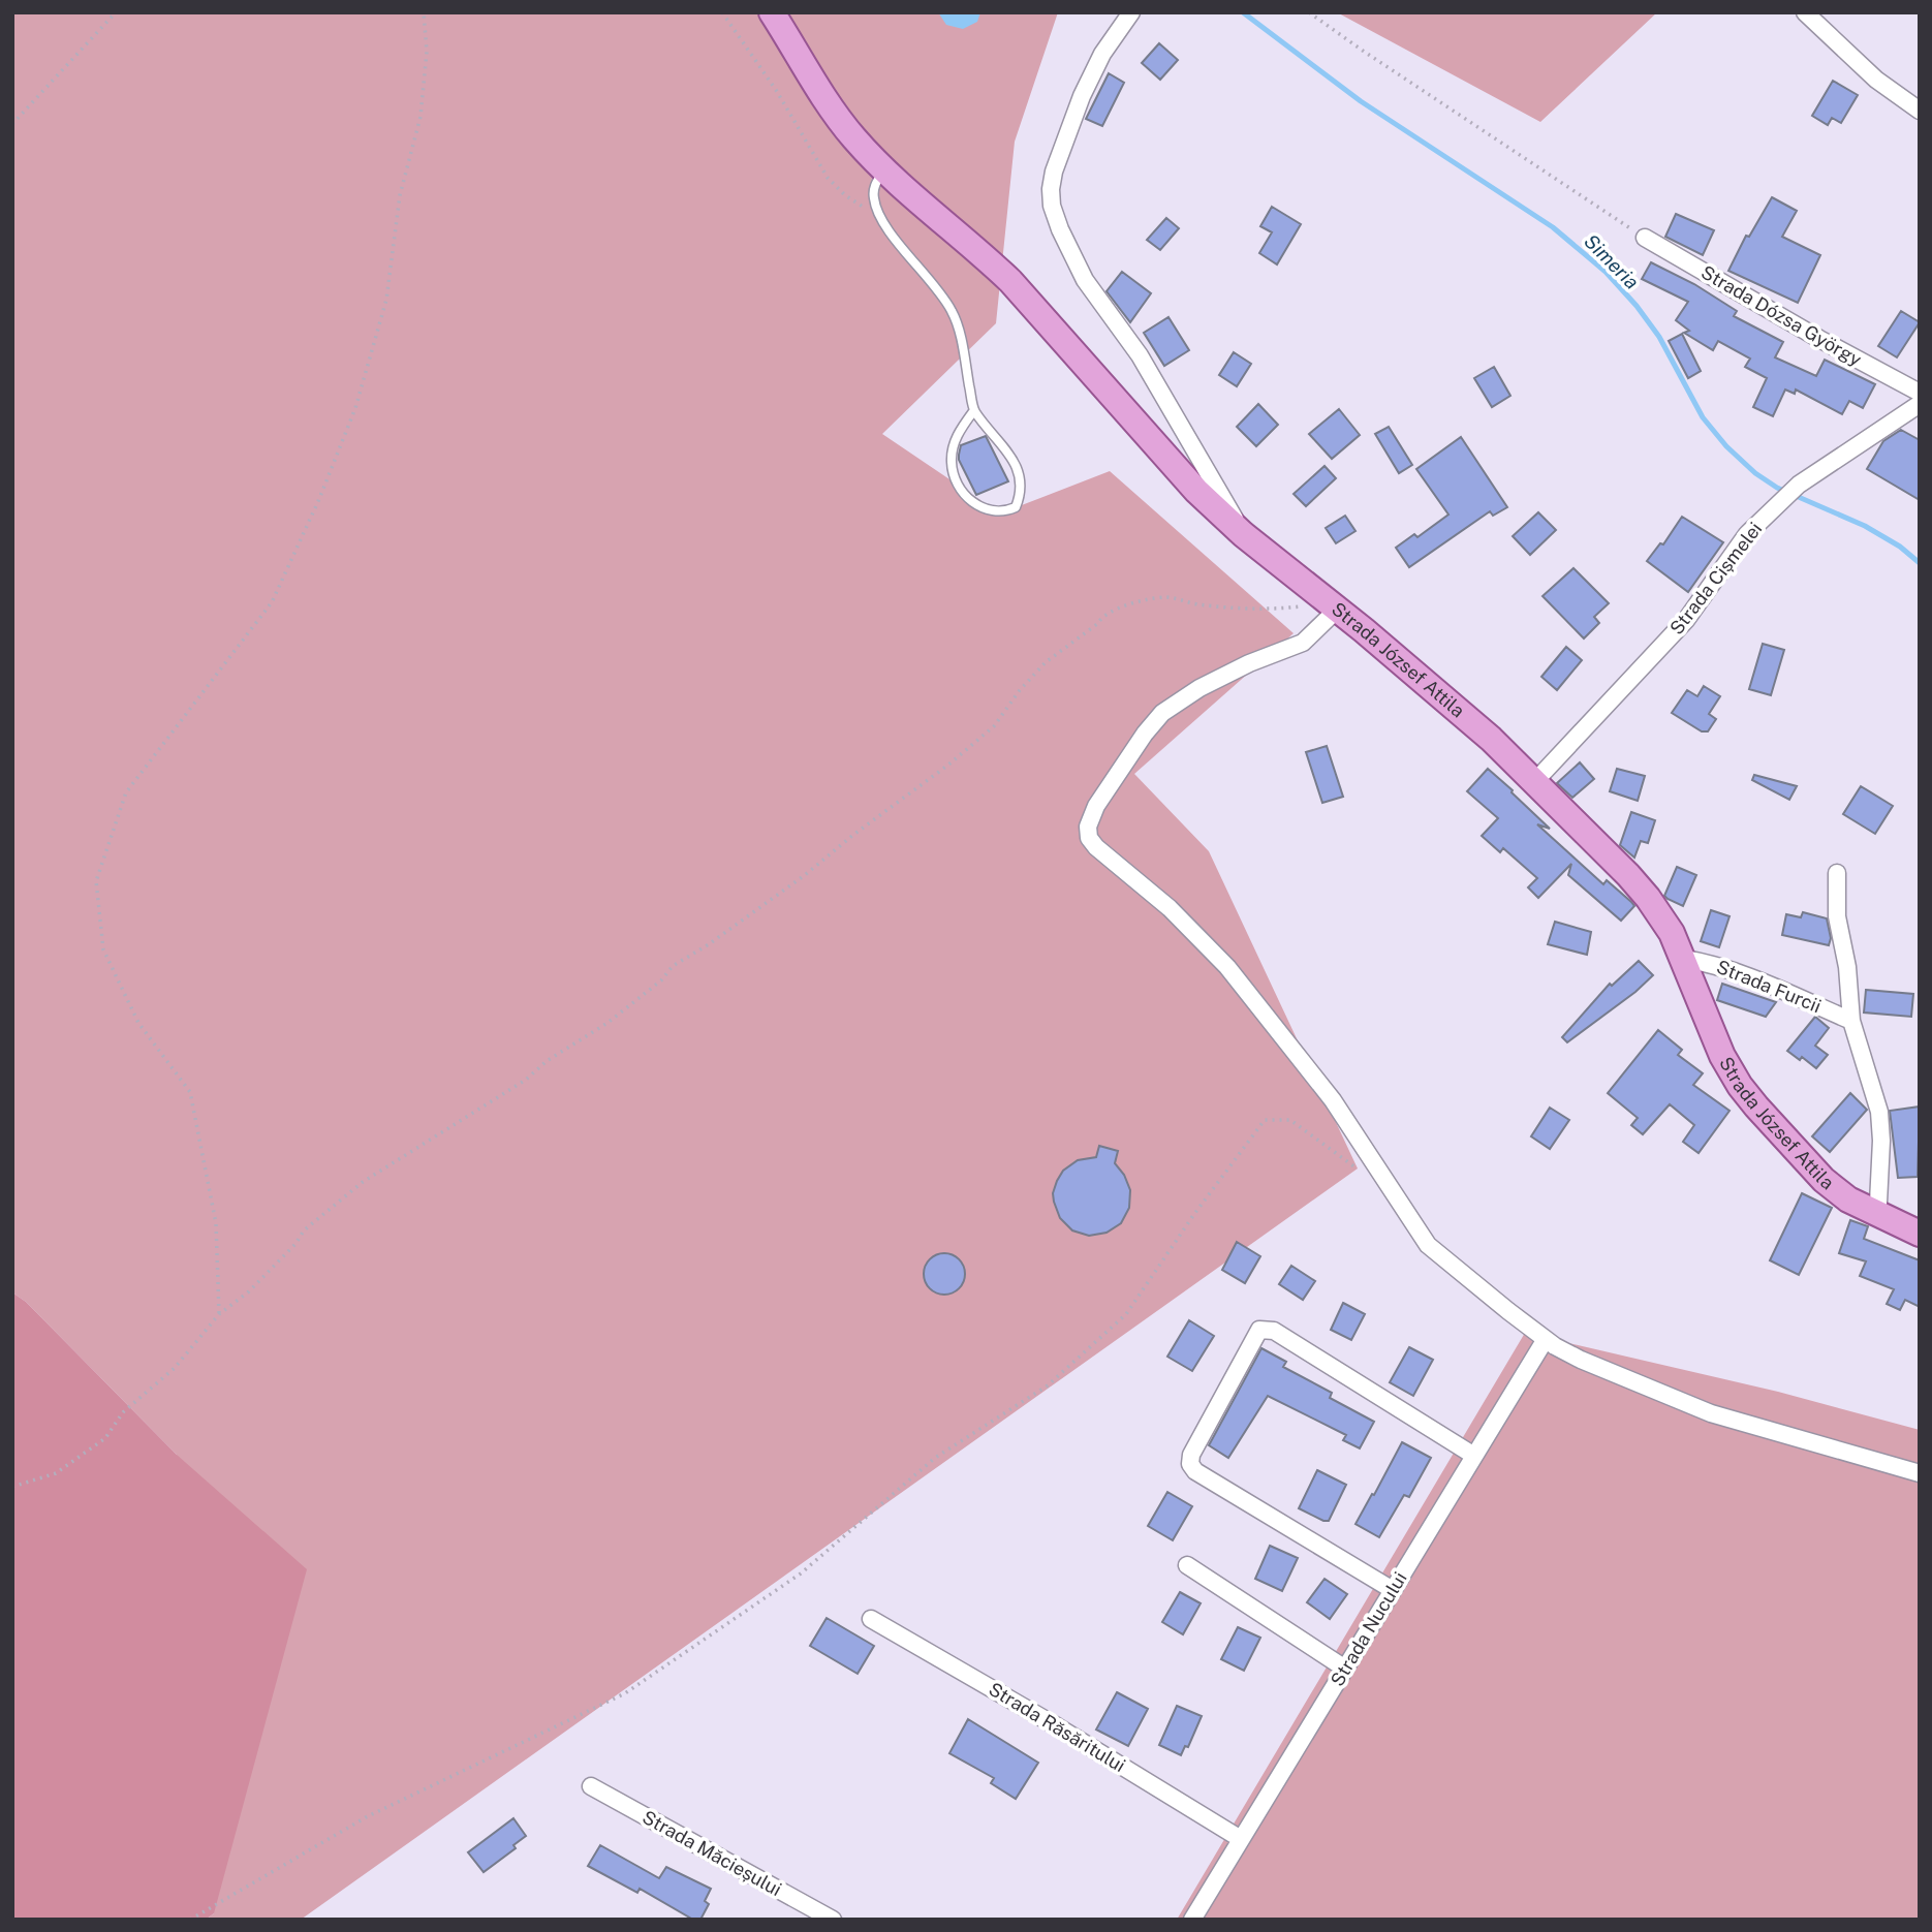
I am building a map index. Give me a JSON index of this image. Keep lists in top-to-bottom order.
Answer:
{
  "streets": {
    "main road": ["Strada József Attila"],
    "street": [
      "Strada Dózsa György",
      "Strada Cișmelei",
      "Strada Furcii",
      "Strada Nucului",
      "Strada Răsăritului",
      "Strada Măcieșului"
    ]
  },
  "crossings": [
    ["Strada Cișmelei", "Strada József Attila"],
    ["Strada József Attila", "Strada Furcii"],
    ["Strada Nucului", "Strada Răsăritului"]
  ],
  "water": ["Simeria"]
}
